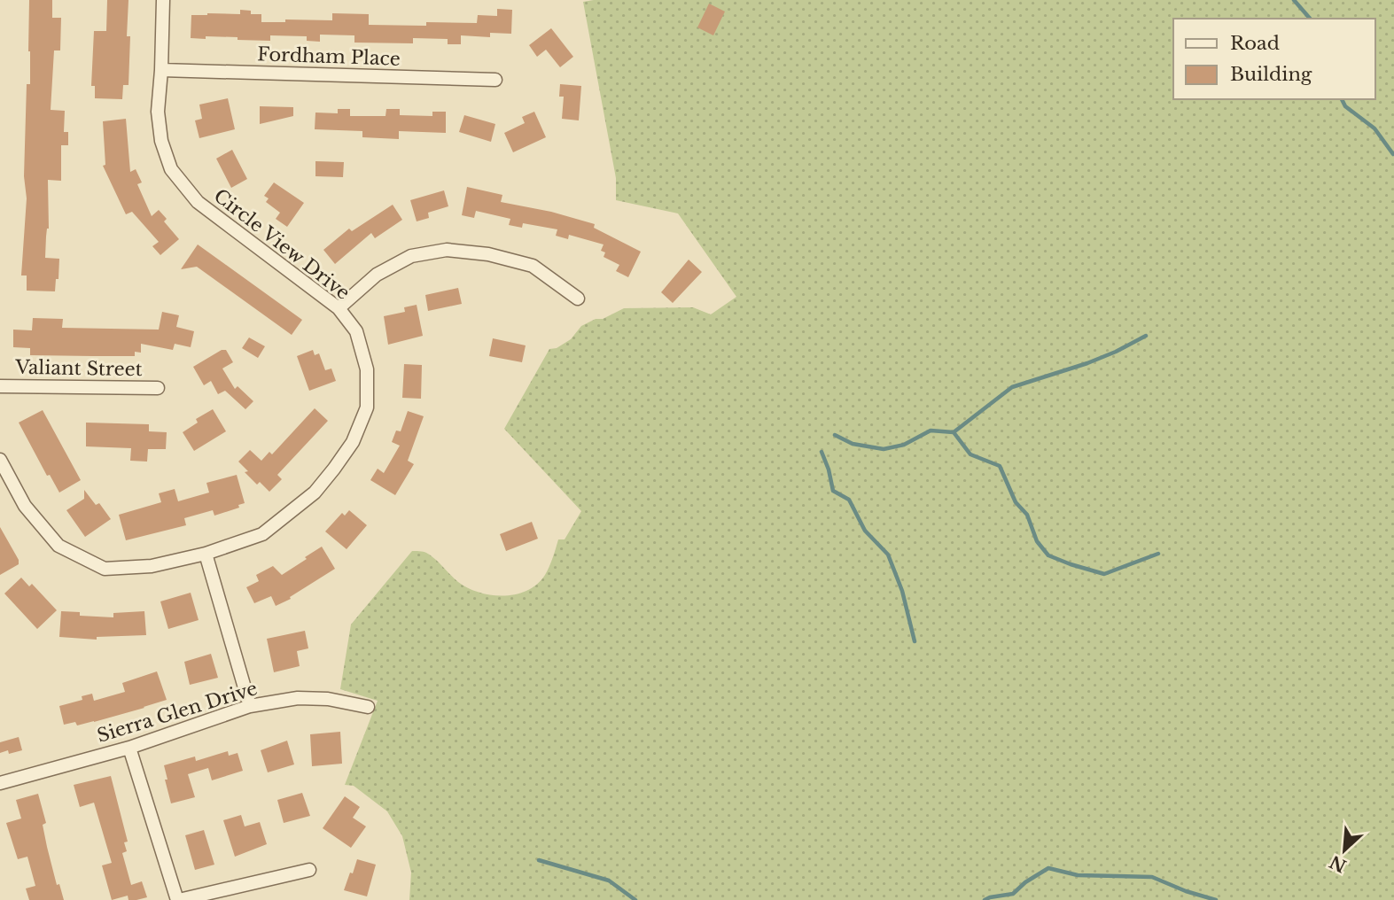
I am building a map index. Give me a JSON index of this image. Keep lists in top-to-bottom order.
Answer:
{
  "streets": {
    "street": [
      "Fordham Place",
      "Circle View Drive",
      "Valiant Street",
      "Sierra Glen Drive"
    ]
  },
  "crossings": [
    ["Fordham Place", "Circle View Drive"]
  ],
  "legend": ["Road", "Building"],
  "north": "bottom left"
}
